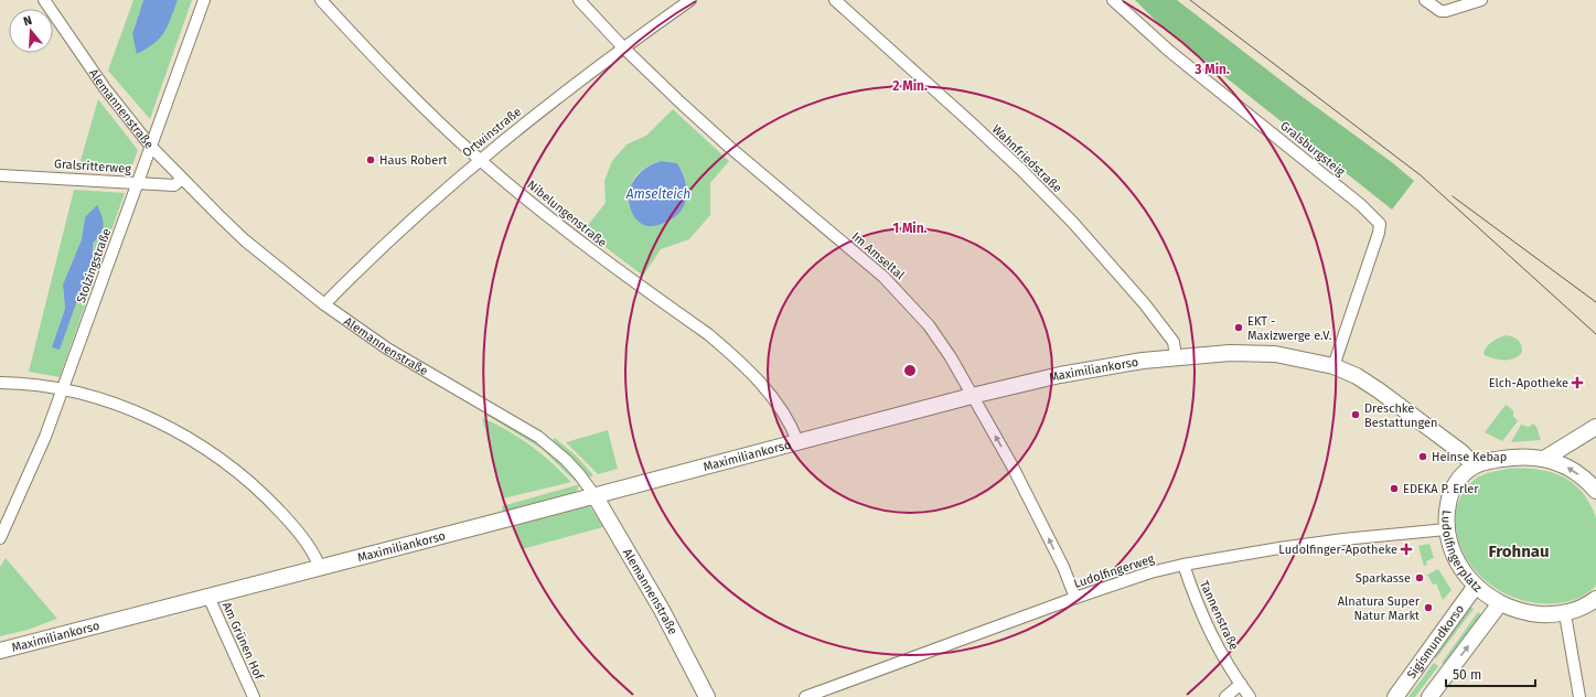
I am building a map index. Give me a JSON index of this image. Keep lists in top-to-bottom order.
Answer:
{
  "streets": {
    "street": [
      "Alemannenstraße",
      "Ortwinstraße",
      "Gralsburgsteig",
      "Wahnfriedstraße",
      "Gralsritterweg",
      "Nibelungenstraße",
      "Im Amseltal",
      "Stolzingstraße",
      "Maximiliankorso",
      "Ludolfingerplatz",
      "Ludolfingerweg",
      "Tannenstraße",
      "Am Grünen Hof",
      "Sigismundkorso"
    ]
  },
  "crossings": [
    ["Alemannenstraße", "Ortwinstraße"],
    ["Alemannenstraße", "Gralsritterweg"],
    ["Alemannenstraße", "Stolzingstraße"],
    ["Alemannenstraße", "Maximiliankorso"],
    ["Ortwinstraße", "Nibelungenstraße"],
    ["Ortwinstraße", "Im Amseltal"],
    ["Gralsburgsteig", "Maximiliankorso"],
    ["Wahnfriedstraße", "Maximiliankorso"],
    ["Gralsritterweg", "Stolzingstraße"],
    ["Nibelungenstraße", "Maximiliankorso"],
    ["Im Amseltal", "Maximiliankorso"],
    ["Im Amseltal", "Ludolfingerweg"],
    ["Maximiliankorso", "Ludolfingerplatz"],
    ["Maximiliankorso", "Am Grünen Hof"],
    ["Ludolfingerplatz", "Ludolfingerweg"],
    ["Ludolfingerplatz", "Sigismundkorso"],
    ["Ludolfingerweg", "Tannenstraße"]
  ],
  "districts": ["Frohnau"],
  "water": ["Amselteich"],
  "places": {
    "other": [
      "Haus Robert",
      "EKT - Maxizwerge e.V.",
      "Dreschke Bestattungen",
      "Heinse Kebap",
      "EDEKA P. Erler",
      "Sparkasse",
      "Alnatura Super Natur Markt"
    ],
    "health": ["Elch-Apotheke", "Ludolfinger-Apotheke"]
  },
  "scale_bar": "50 m",
  "north": "top",
  "rings": ["3 Min.", "2 Min.", "1 Min."]
}
